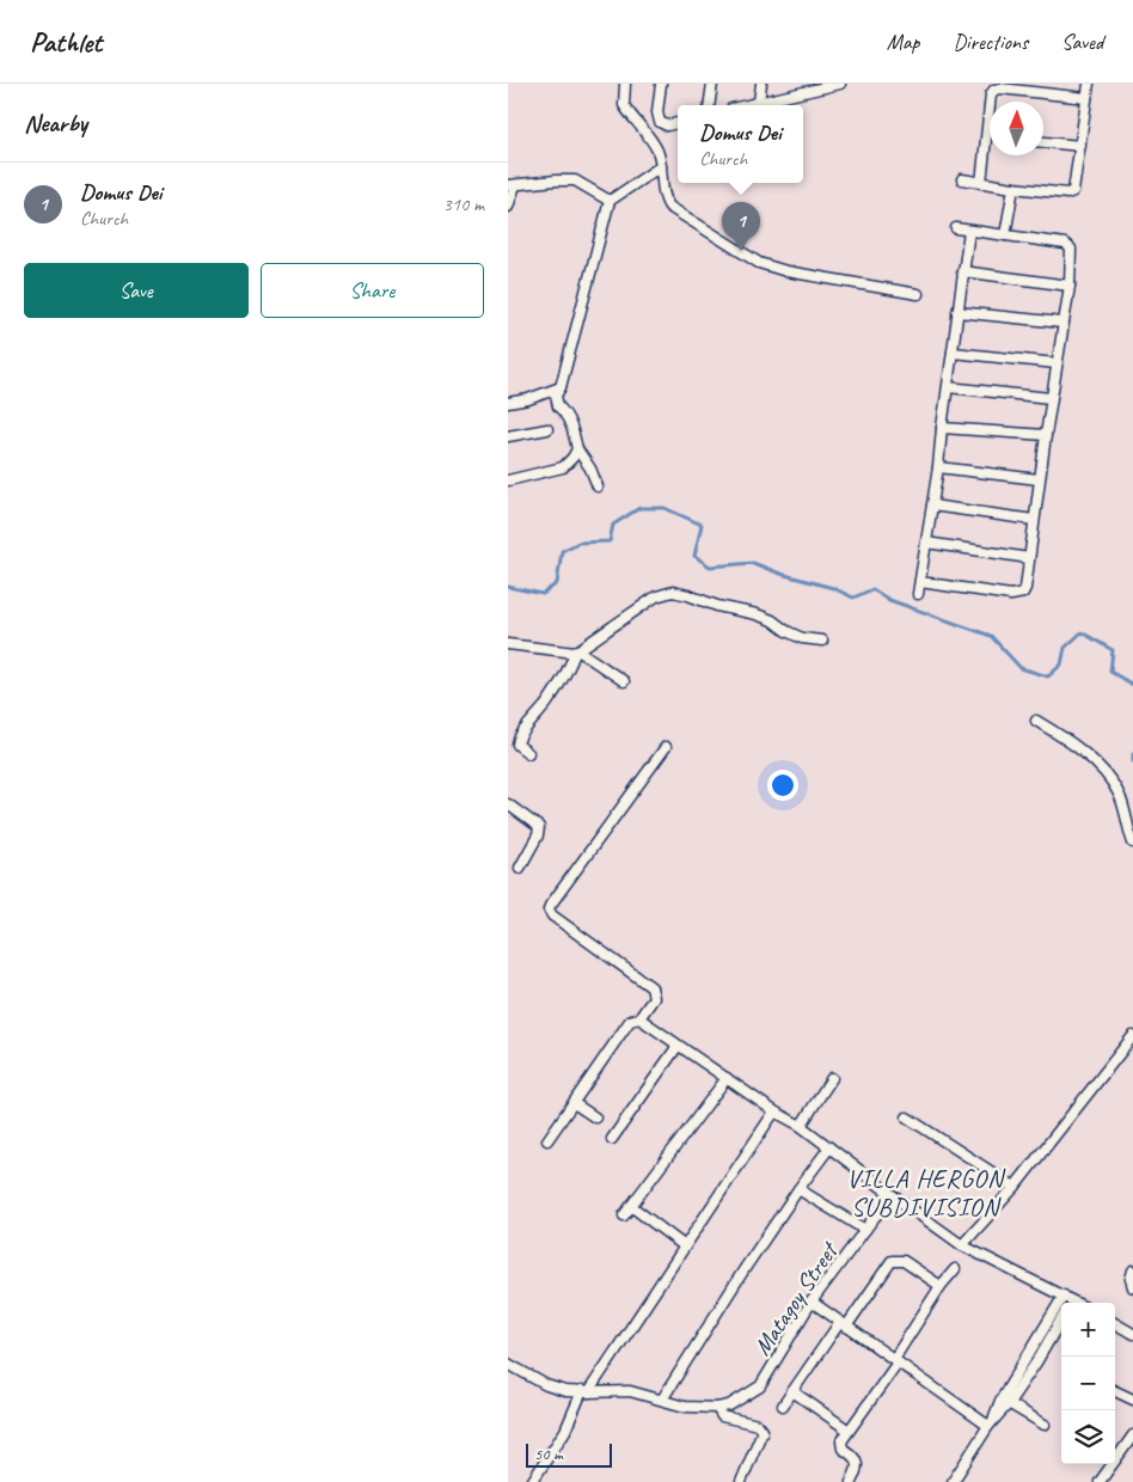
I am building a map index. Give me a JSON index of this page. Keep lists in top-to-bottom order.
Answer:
{
  "streets": {
    "street": ["Matagoy Street"]
  },
  "districts": ["VILLA HERGON SUBDIVISION"],
  "scale_bar": "50 m",
  "north": "top",
  "page": {
    "header": "Pathlet",
    "nav": ["Map", "Directions", "Saved"],
    "heading": "Nearby",
    "popup": ["Domus Dei", "Church"],
    "list": [
      {
        "mark": "1",
        "name": "Domus Dei",
        "note": "Church",
        "value": "310 m"
      }
    ],
    "pins": "1",
    "buttons": ["Save", "Share"],
    "map_buttons": ["+", "−"],
    "scale": "50 m"
  }
}
